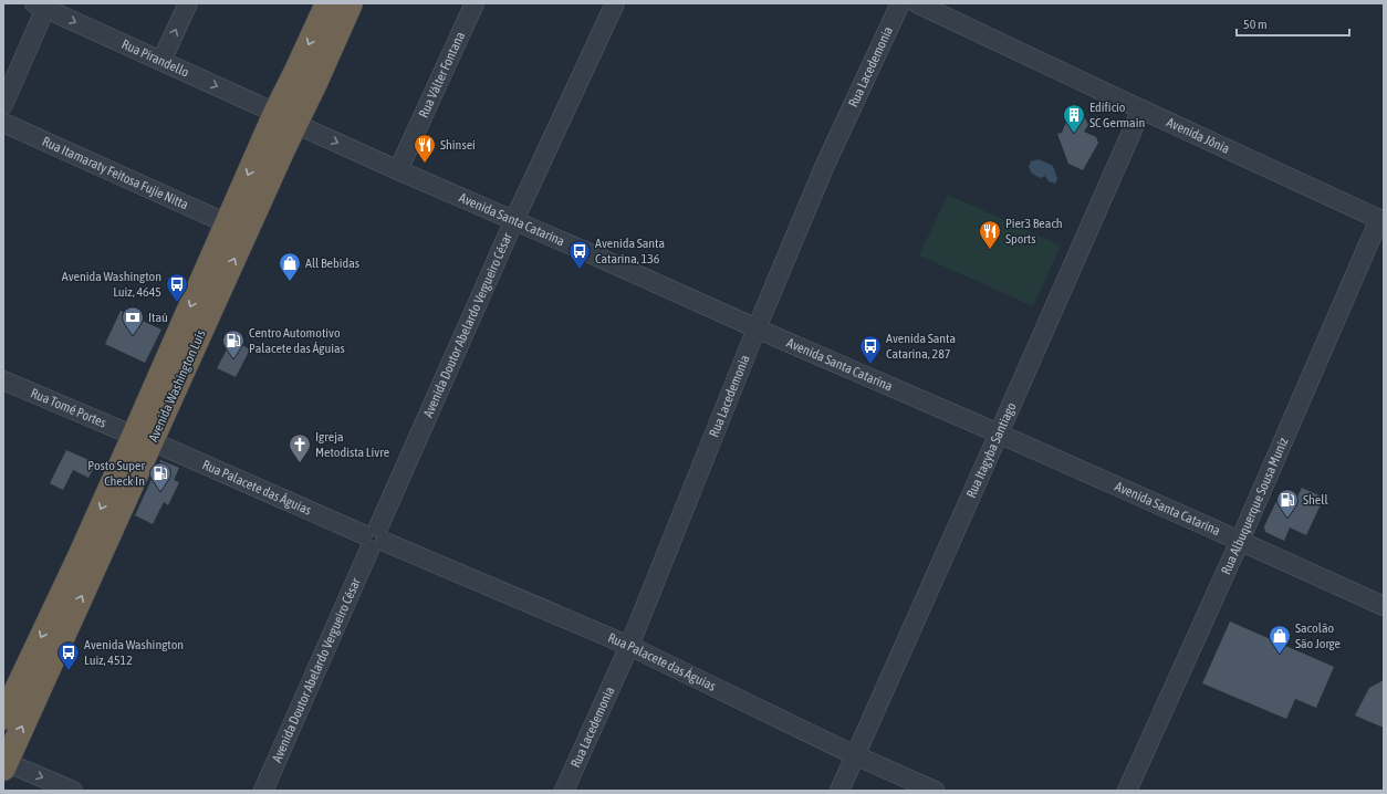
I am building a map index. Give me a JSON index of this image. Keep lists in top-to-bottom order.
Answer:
{
  "streets": {
    "highway": ["Avenida Washington Luís"],
    "street": [
      "Rua Pirandello",
      "Rua Lacedemonia",
      "Rua Válter Fontana",
      "Avenida Jônia",
      "Rua Itamaraty Feitosa Fujie Nitta",
      "Avenida Santa Catarina",
      "Avenida Doutor Abelardo Vergueiro César",
      "Rua Tomé Portes",
      "Rua Itagyba Santiago",
      "Rua Palacete das Águias",
      "Rua Albuquerque Sousa Muniz"
    ]
  },
  "crossings": [
    ["Rua Pirandello", "Avenida Santa Catarina"],
    ["Rua Pirandello", "Avenida Washington Luís"],
    ["Rua Lacedemonia", "Avenida Santa Catarina"],
    ["Rua Lacedemonia", "Rua Palacete das Águias"],
    ["Rua Válter Fontana", "Avenida Santa Catarina"],
    ["Avenida Jônia", "Rua Itagyba Santiago"],
    ["Avenida Jônia", "Rua Albuquerque Sousa Muniz"],
    ["Rua Itamaraty Feitosa Fujie Nitta", "Avenida Washington Luís"],
    ["Avenida Santa Catarina", "Avenida Doutor Abelardo Vergueiro César"],
    ["Avenida Santa Catarina", "Avenida Washington Luís"],
    ["Avenida Santa Catarina", "Rua Itagyba Santiago"],
    ["Avenida Santa Catarina", "Rua Albuquerque Sousa Muniz"],
    ["Avenida Doutor Abelardo Vergueiro César", "Rua Palacete das Águias"],
    ["Avenida Washington Luís", "Rua Tomé Portes"],
    ["Avenida Washington Luís", "Rua Palacete das Águias"],
    ["Rua Tomé Portes", "Rua Palacete das Águias"],
    ["Rua Itagyba Santiago", "Rua Palacete das Águias"]
  ],
  "one_way": ["Rua Pirandello"],
  "places": {
    "building": ["Edifício SC Germain"],
    "restaurant": ["Shinsei", "Pier3 Beach Sports"],
    "bus stop": [
      "Avenida Santa Catarina, 136",
      "Avenida Washington Luiz, 4645",
      "Avenida Santa Catarina, 287",
      "Avenida Washington Luiz, 4512"
    ],
    "shop": ["All Bebidas", "Sacolão São Jorge"],
    "bank": ["Itaú"],
    "fuel station": ["Centro Automotivo Palacete das Águias", "Posto Super Check In", "Shell"],
    "church": ["Igreja Metodista Livre"]
  },
  "scale_bar": "50 m"
}
